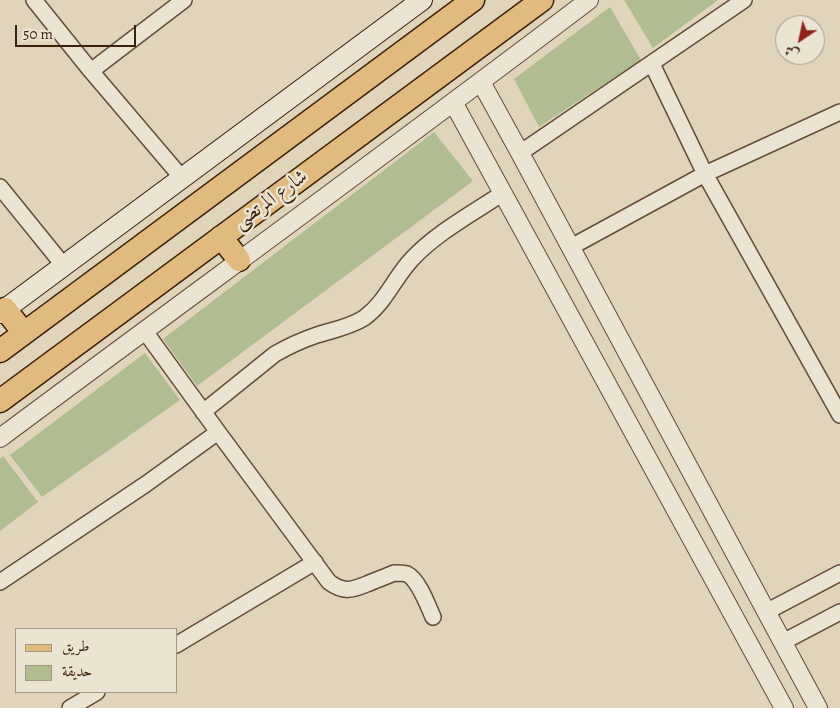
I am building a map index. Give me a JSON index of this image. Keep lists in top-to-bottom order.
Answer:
{
  "streets": {
    "main road": ["شارع المرتضى"]
  },
  "legend": ["طريق", "حديقة"],
  "scale_bar": "50 m",
  "north": "bottom left"
}
